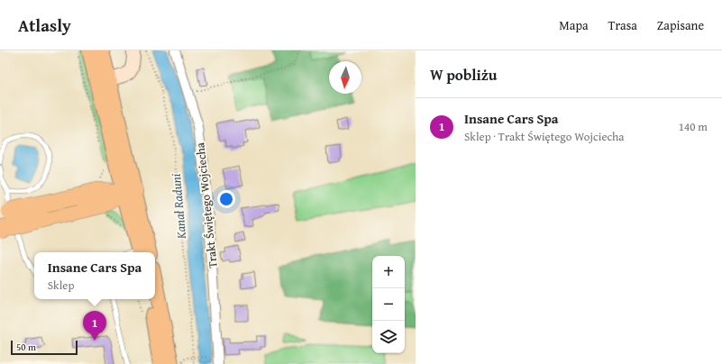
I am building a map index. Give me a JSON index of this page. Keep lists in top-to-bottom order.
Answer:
{
  "streets": {
    "street": ["Trakt Świętego Wojciecha"]
  },
  "water": ["Kanał Raduni"],
  "scale_bar": "50 m",
  "north": "bottom",
  "page": {
    "header": "Atlasly",
    "nav": ["Mapa", "Trasa", "Zapisane"],
    "heading": "W pobliżu",
    "list": [
      {
        "mark": "1",
        "name": "Insane Cars Spa",
        "note": "Sklep · Trakt Świętego Wojciecha",
        "value": "140 m"
      }
    ],
    "popup": ["Insane Cars Spa", "Sklep"],
    "map_buttons": ["+", "−"],
    "pins": "1",
    "scale": "50 m"
  }
}
